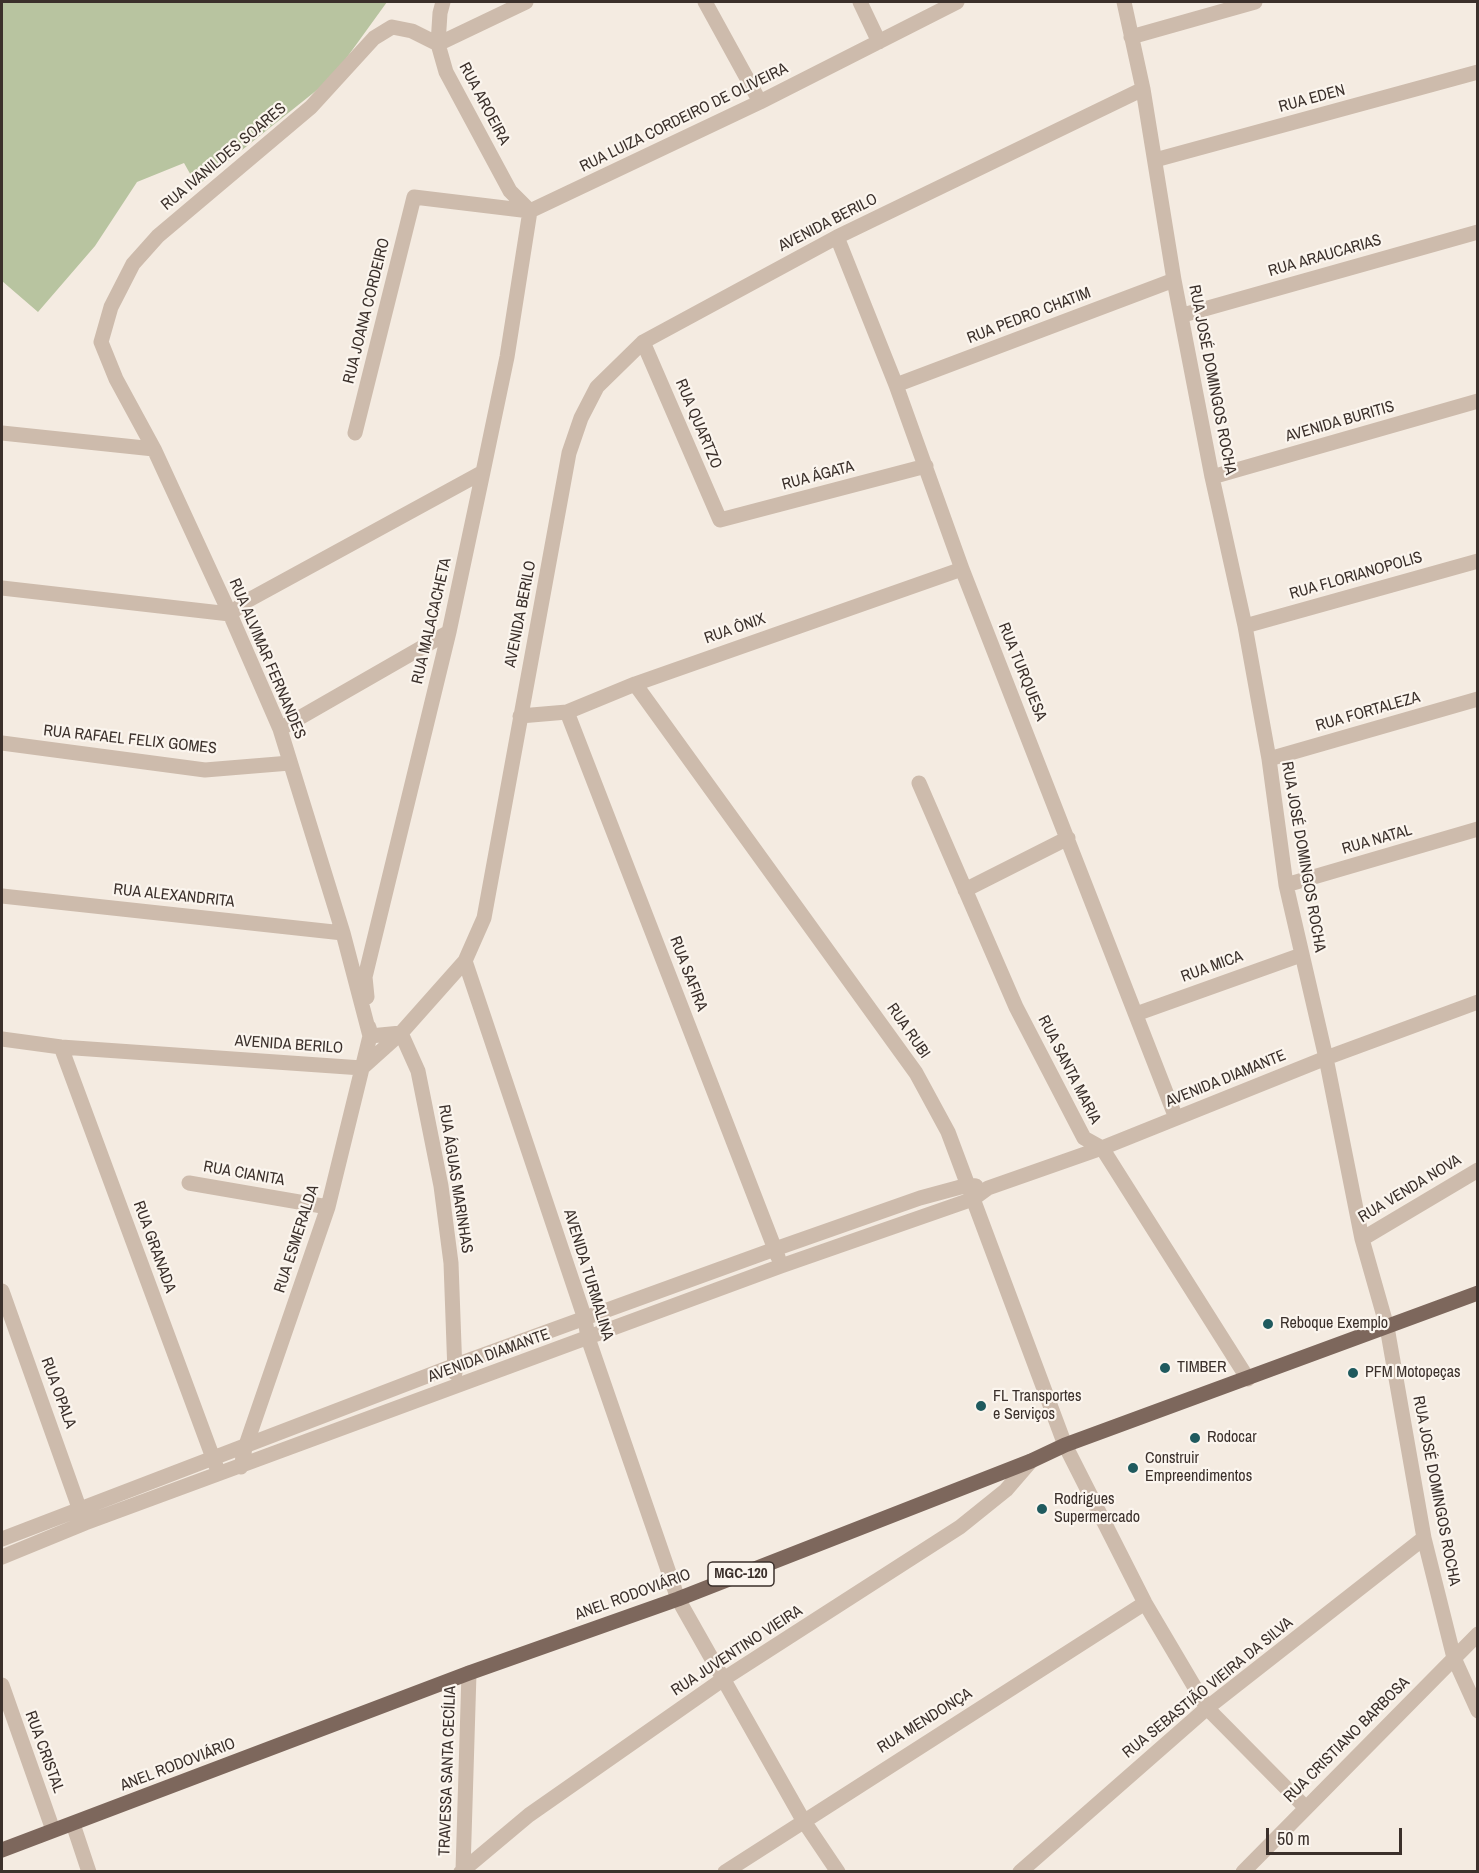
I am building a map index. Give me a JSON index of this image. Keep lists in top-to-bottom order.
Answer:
{
  "streets": {
    "main road": ["MGC-120", "ANEL RODOVIÁRIO"],
    "street": [
      "RUA EDEN",
      "RUA AROEIRA",
      "RUA LUIZA CORDEIRO DE OLIVEIRA",
      "RUA IVANILDES SOARES",
      "AVENIDA BERILO",
      "RUA ARAUCARIAS",
      "RUA JOANA CORDEIRO",
      "RUA PEDRO CHATIM",
      "RUA JOSÉ DOMINGOS ROCHA",
      "AVENIDA BURITIS",
      "RUA QUARTZO",
      "RUA ÁGATA",
      "RUA FLORIANOPOLIS",
      "RUA MALACACHETA",
      "RUA ÔNIX",
      "RUA ALVIMAR FERNANDES",
      "RUA TURQUESA",
      "RUA FORTALEZA",
      "RUA RAFAEL FELIX GOMES",
      "RUA NATAL",
      "RUA ALEXANDRITA",
      "RUA MICA",
      "RUA SAFIRA",
      "RUA RUBI",
      "RUA SANTA MARIA",
      "AVENIDA DIAMANTE",
      "RUA CIANITA",
      "RUA ÁGUAS MARINHAS",
      "RUA VENDA NOVA",
      "RUA ESMERALDA",
      "RUA GRANADA",
      "AVENIDA TURMALINA",
      "RUA OPALA",
      "RUA JUVENTINO VIEIRA",
      "RUA SEBASTIÃO VIEIRA DA SILVA",
      "RUA MENDONÇA",
      "RUA CRISTIANO BARBOSA",
      "RUA CRISTAL",
      "TRAVESSA SANTA CECÍLIA"
    ]
  },
  "crossings": [
    ["RUA EDEN", "RUA JOSÉ DOMINGOS ROCHA"],
    ["RUA AROEIRA", "RUA LUIZA CORDEIRO DE OLIVEIRA"],
    ["RUA AROEIRA", "RUA IVANILDES SOARES"],
    ["RUA AROEIRA", "RUA JOANA CORDEIRO"],
    ["RUA AROEIRA", "RUA MALACACHETA"],
    ["RUA LUIZA CORDEIRO DE OLIVEIRA", "RUA JOANA CORDEIRO"],
    ["RUA LUIZA CORDEIRO DE OLIVEIRA", "RUA MALACACHETA"],
    ["RUA IVANILDES SOARES", "RUA ALVIMAR FERNANDES"],
    ["AVENIDA BERILO", "RUA JOSÉ DOMINGOS ROCHA"],
    ["AVENIDA BERILO", "RUA QUARTZO"],
    ["AVENIDA BERILO", "RUA ÔNIX"],
    ["AVENIDA BERILO", "RUA TURQUESA"],
    ["AVENIDA BERILO", "RUA ÁGUAS MARINHAS"],
    ["AVENIDA BERILO", "RUA ESMERALDA"],
    ["AVENIDA BERILO", "RUA GRANADA"],
    ["AVENIDA BERILO", "AVENIDA TURMALINA"],
    ["RUA ARAUCARIAS", "RUA JOSÉ DOMINGOS ROCHA"],
    ["RUA JOANA CORDEIRO", "RUA MALACACHETA"],
    ["RUA PEDRO CHATIM", "RUA JOSÉ DOMINGOS ROCHA"],
    ["RUA PEDRO CHATIM", "RUA TURQUESA"],
    ["RUA JOSÉ DOMINGOS ROCHA", "AVENIDA BURITIS"],
    ["RUA JOSÉ DOMINGOS ROCHA", "RUA FLORIANOPOLIS"],
    ["RUA JOSÉ DOMINGOS ROCHA", "RUA FORTALEZA"],
    ["RUA JOSÉ DOMINGOS ROCHA", "RUA NATAL"],
    ["RUA JOSÉ DOMINGOS ROCHA", "RUA MICA"],
    ["RUA JOSÉ DOMINGOS ROCHA", "AVENIDA DIAMANTE"],
    ["RUA JOSÉ DOMINGOS ROCHA", "RUA VENDA NOVA"],
    ["RUA JOSÉ DOMINGOS ROCHA", "ANEL RODOVIÁRIO"],
    ["RUA JOSÉ DOMINGOS ROCHA", "RUA SEBASTIÃO VIEIRA DA SILVA"],
    ["RUA JOSÉ DOMINGOS ROCHA", "RUA CRISTIANO BARBOSA"],
    ["RUA QUARTZO", "RUA ÁGATA"],
    ["RUA ÁGATA", "RUA TURQUESA"],
    ["RUA MALACACHETA", "RUA ALVIMAR FERNANDES"],
    ["RUA MALACACHETA", "RUA ESMERALDA"],
    ["RUA ÔNIX", "RUA TURQUESA"],
    ["RUA ÔNIX", "RUA SAFIRA"],
    ["RUA ÔNIX", "RUA RUBI"],
    ["RUA ALVIMAR FERNANDES", "RUA RAFAEL FELIX GOMES"],
    ["RUA ALVIMAR FERNANDES", "RUA ALEXANDRITA"],
    ["RUA ALVIMAR FERNANDES", "RUA ESMERALDA"],
    ["RUA TURQUESA", "RUA MICA"],
    ["RUA TURQUESA", "AVENIDA DIAMANTE"],
    ["RUA SAFIRA", "AVENIDA DIAMANTE"],
    ["RUA RUBI", "AVENIDA DIAMANTE"],
    ["RUA RUBI", "ANEL RODOVIÁRIO"],
    ["RUA RUBI", "RUA SEBASTIÃO VIEIRA DA SILVA"],
    ["RUA RUBI", "RUA MENDONÇA"],
    ["RUA RUBI", "RUA CRISTIANO BARBOSA"],
    ["RUA SANTA MARIA", "AVENIDA DIAMANTE"],
    ["RUA SANTA MARIA", "ANEL RODOVIÁRIO"],
    ["AVENIDA DIAMANTE", "RUA ÁGUAS MARINHAS"],
    ["AVENIDA DIAMANTE", "RUA ESMERALDA"],
    ["AVENIDA DIAMANTE", "RUA GRANADA"],
    ["AVENIDA DIAMANTE", "AVENIDA TURMALINA"],
    ["AVENIDA DIAMANTE", "RUA OPALA"],
    ["RUA CIANITA", "RUA ESMERALDA"],
    ["AVENIDA TURMALINA", "ANEL RODOVIÁRIO"],
    ["AVENIDA TURMALINA", "RUA JUVENTINO VIEIRA"],
    ["AVENIDA TURMALINA", "RUA MENDONÇA"],
    ["ANEL RODOVIÁRIO", "RUA JUVENTINO VIEIRA"],
    ["ANEL RODOVIÁRIO", "RUA CRISTAL"],
    ["ANEL RODOVIÁRIO", "TRAVESSA SANTA CECÍLIA"],
    ["RUA JUVENTINO VIEIRA", "TRAVESSA SANTA CECÍLIA"]
  ],
  "places": [
    "Reboque Exemplo",
    "TIMBER",
    "PFM Motopeças",
    "FL Transportes e Serviços",
    "Rodocar",
    "Construir Empreendimentos",
    "Rodrigues Supermercado"
  ],
  "scale_bar": "50 m"
}
